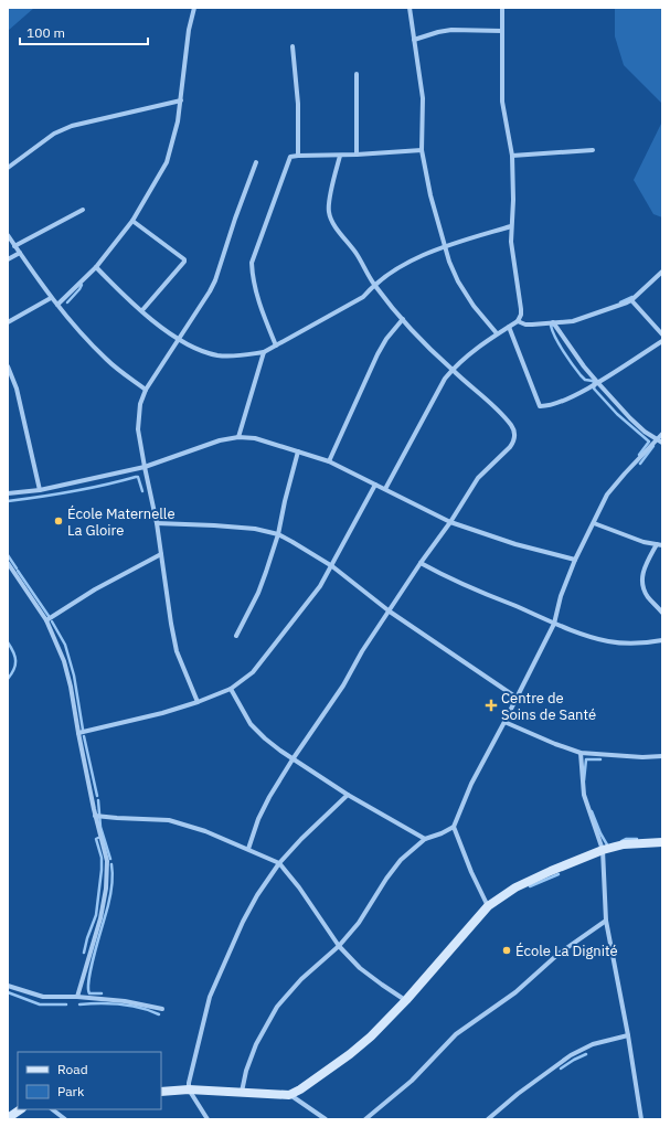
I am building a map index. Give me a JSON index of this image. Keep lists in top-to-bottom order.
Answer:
{
  "places": {
    "other": ["École Maternelle La Gloire", "École La Dignité"],
    "health": ["Centre de Soins de Santé"]
  },
  "legend": ["Road", "Park"],
  "scale_bar": "100 m"
}
